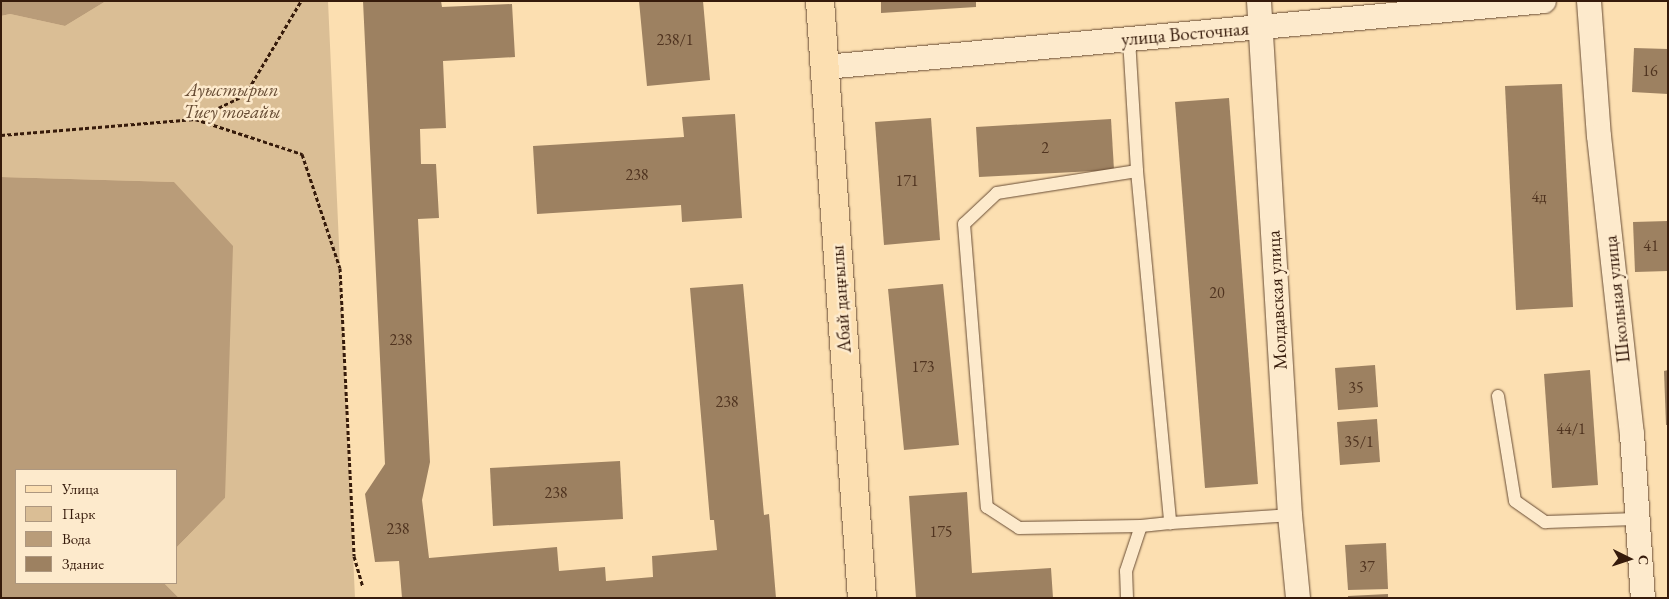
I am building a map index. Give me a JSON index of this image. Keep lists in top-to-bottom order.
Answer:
{
  "streets": {
    "main road": ["Абай даңғылы"],
    "street": ["улица Восточная", "Школьная улица", "Молдавская улица"]
  },
  "crossings": [
    ["улица Восточная", "Абай даңғылы"],
    ["улица Восточная", "Молдавская улица"]
  ],
  "parks": ["Ауыстырып Тиеу тоғайы"],
  "house_numbers": [
    "238/1",
    "16",
    "2",
    "238",
    "171",
    "4д",
    "41",
    "20",
    "238",
    "173",
    "35",
    "238",
    "44/1",
    "35/1",
    "238",
    "238",
    "175",
    "37"
  ],
  "legend": [
    "Улица",
    "Парк",
    "Вода",
    "Здание"
  ],
  "north": "right"
}
